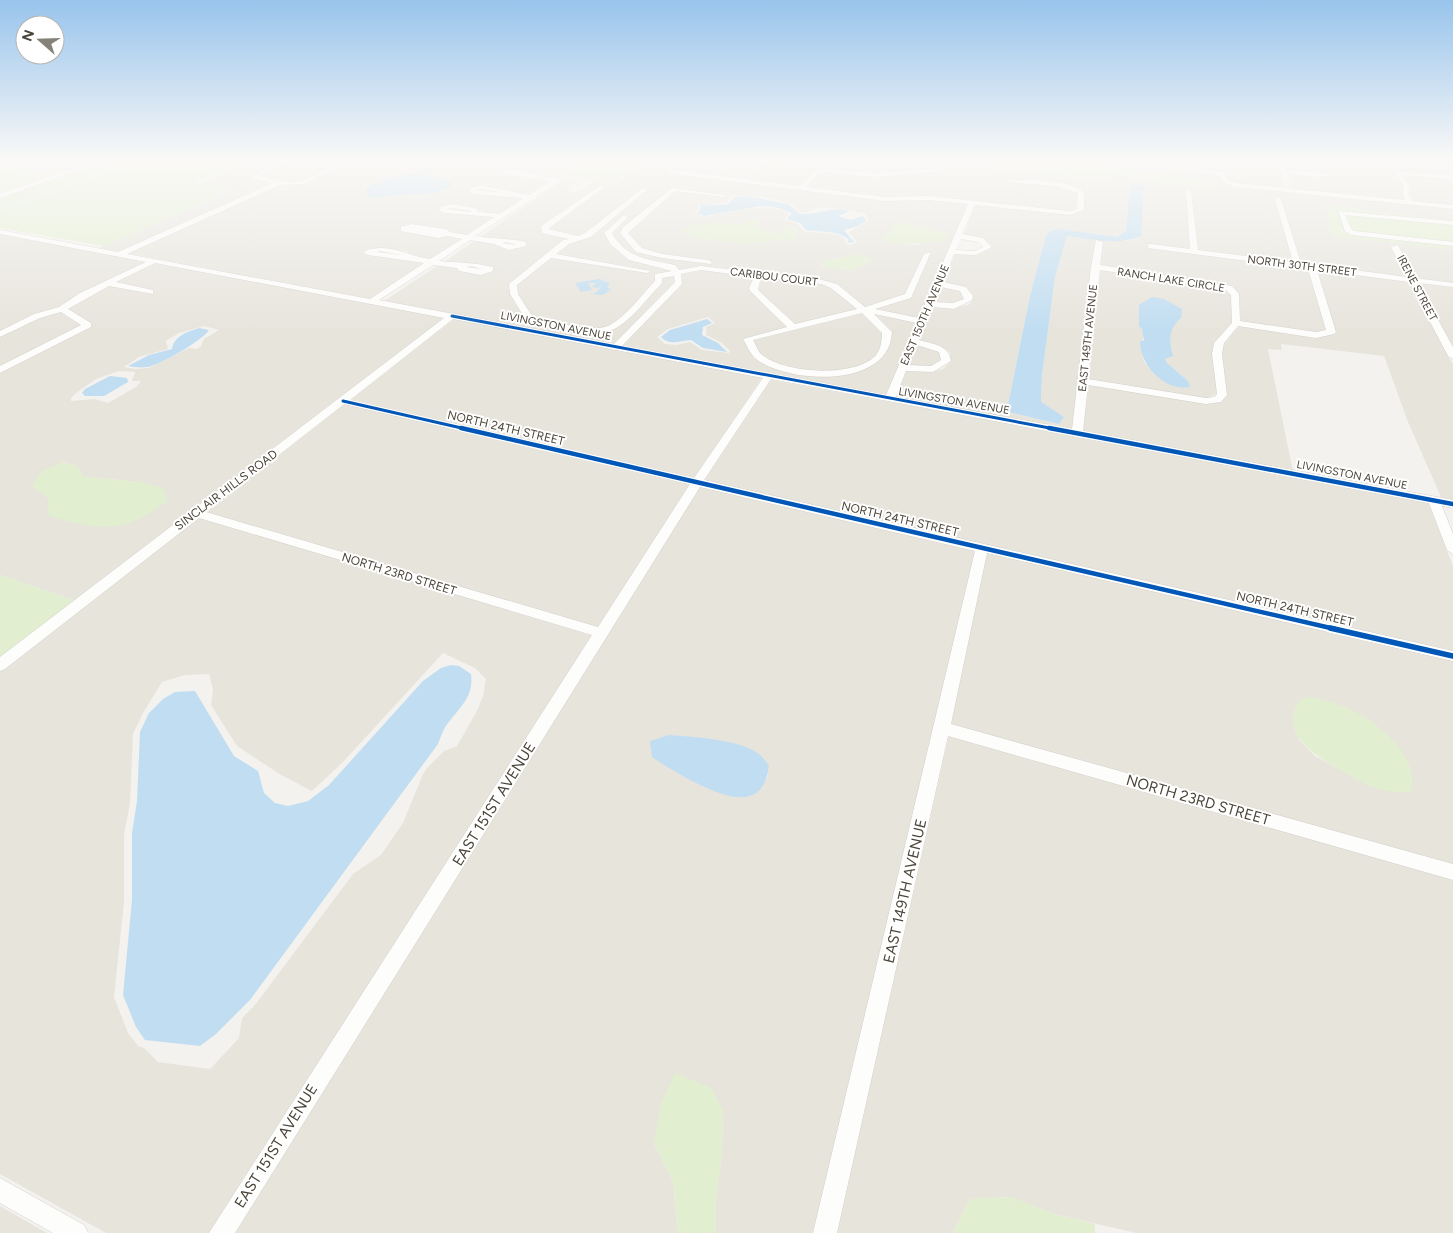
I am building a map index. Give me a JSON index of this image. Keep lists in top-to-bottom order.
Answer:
{
  "streets": {
    "street": [
      "NORTH 30TH STREET",
      "CARIBOU COURT",
      "RANCH LAKE CIRCLE",
      "IRENE STREET",
      "EAST 150TH AVENUE",
      "LIVINGSTON AVENUE",
      "EAST 149TH AVENUE",
      "NORTH 24TH STREET",
      "SINCLAIR HILLS ROAD",
      "NORTH 23RD STREET",
      "EAST 151ST AVENUE"
    ]
  },
  "crossings": [
    ["NORTH 30TH STREET", "IRENE STREET"],
    ["CARIBOU COURT", "EAST 150TH AVENUE"],
    ["RANCH LAKE CIRCLE", "EAST 149TH AVENUE"],
    ["EAST 150TH AVENUE", "LIVINGSTON AVENUE"],
    ["LIVINGSTON AVENUE", "EAST 149TH AVENUE"],
    ["LIVINGSTON AVENUE", "SINCLAIR HILLS ROAD"],
    ["LIVINGSTON AVENUE", "EAST 151ST AVENUE"],
    ["EAST 149TH AVENUE", "NORTH 24TH STREET"],
    ["EAST 149TH AVENUE", "NORTH 23RD STREET"],
    ["NORTH 24TH STREET", "SINCLAIR HILLS ROAD"],
    ["NORTH 24TH STREET", "EAST 151ST AVENUE"],
    ["SINCLAIR HILLS ROAD", "NORTH 23RD STREET"],
    ["NORTH 23RD STREET", "EAST 151ST AVENUE"]
  ],
  "north": "left"
}
